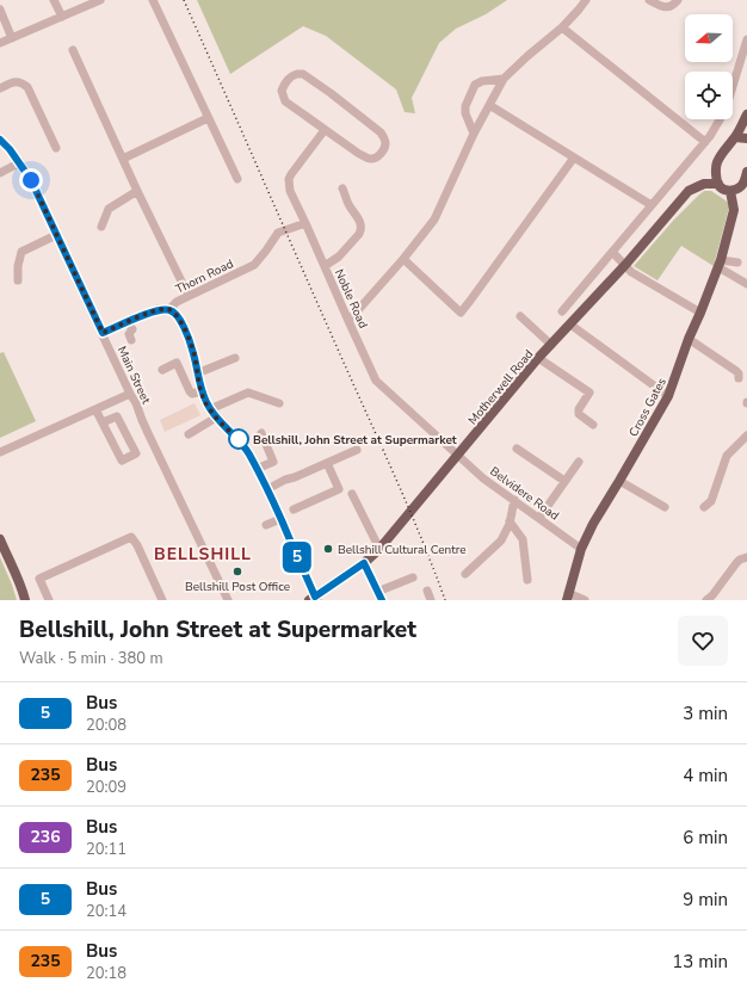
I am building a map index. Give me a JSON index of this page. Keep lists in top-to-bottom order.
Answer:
{
  "streets": {
    "main road": ["Motherwell Road", "Cross Gates"],
    "street": [
      "Thorn Road",
      "Noble Road",
      "Main Street",
      "Belvidere Road"
    ]
  },
  "crossings": [
    ["Thorn Road", "Noble Road"],
    ["Thorn Road", "Main Street"],
    ["Noble Road", "Motherwell Road"],
    ["Noble Road", "Belvidere Road"],
    ["Motherwell Road", "Belvidere Road"],
    ["Cross Gates", "Belvidere Road"]
  ],
  "districts": ["BELLSHILL"],
  "places": ["Bellshill, John Street at Supermarket", "Bellshill Cultural Centre", "Bellshill Post Office"],
  "lines": ["bus line 5"],
  "north": "left",
  "page": {
    "on_map": "5",
    "heading": ["Bellshill, John Street at Supermarket", "Walk · 5 min · 380 m"],
    "list": [
      {
        "mark": "5",
        "name": "Bus",
        "note": "20:08",
        "value": "3 min"
      },
      {
        "mark": "235",
        "name": "Bus",
        "note": "20:09",
        "value": "4 min"
      },
      {
        "mark": "236",
        "name": "Bus",
        "note": "20:11",
        "value": "6 min"
      },
      {
        "mark": "5",
        "name": "Bus",
        "note": "20:14",
        "value": "9 min"
      },
      {
        "mark": "235",
        "name": "Bus",
        "note": "20:18",
        "value": "13 min"
      }
    ]
  }
}
